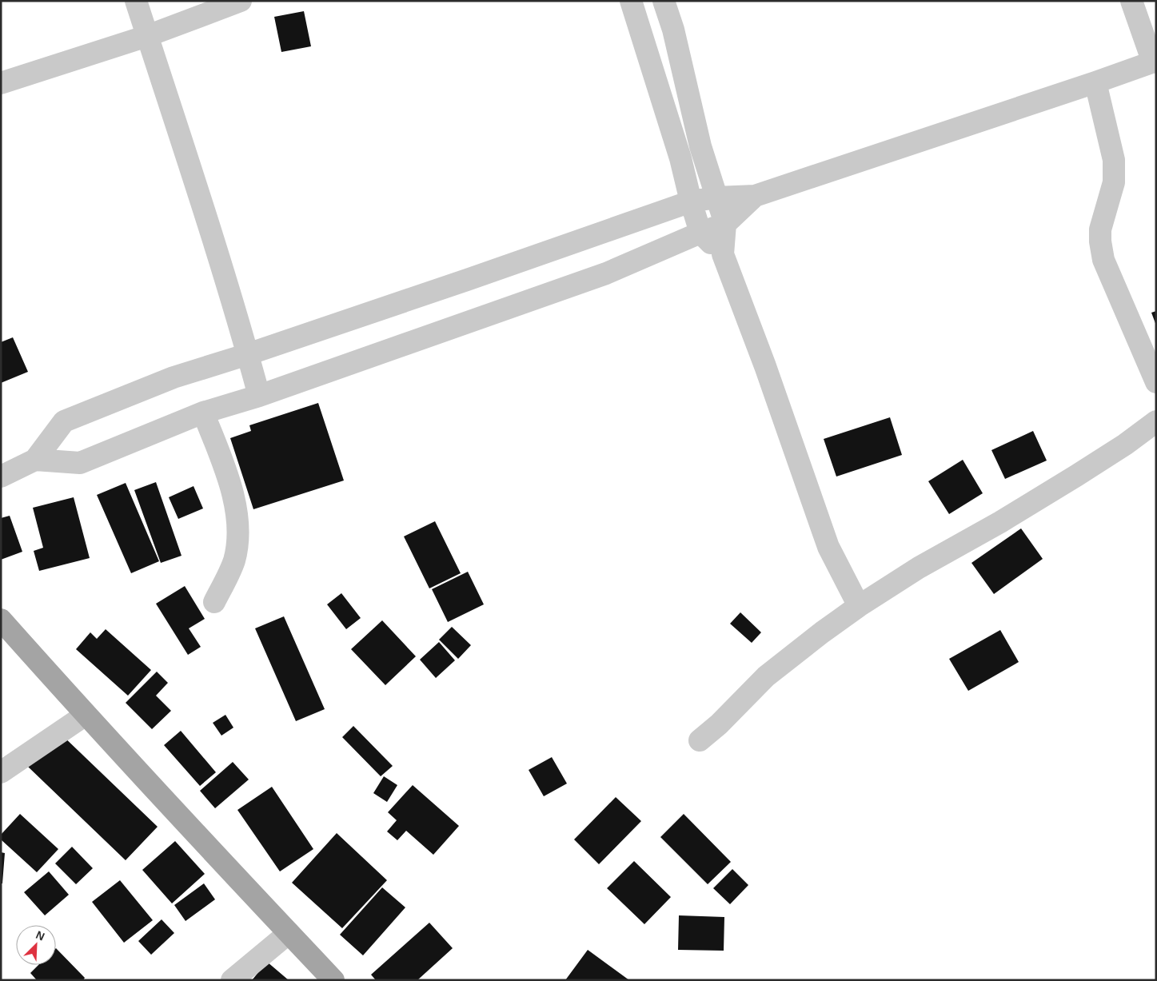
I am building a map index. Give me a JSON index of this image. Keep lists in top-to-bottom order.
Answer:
{
  "north": "top right"
}
